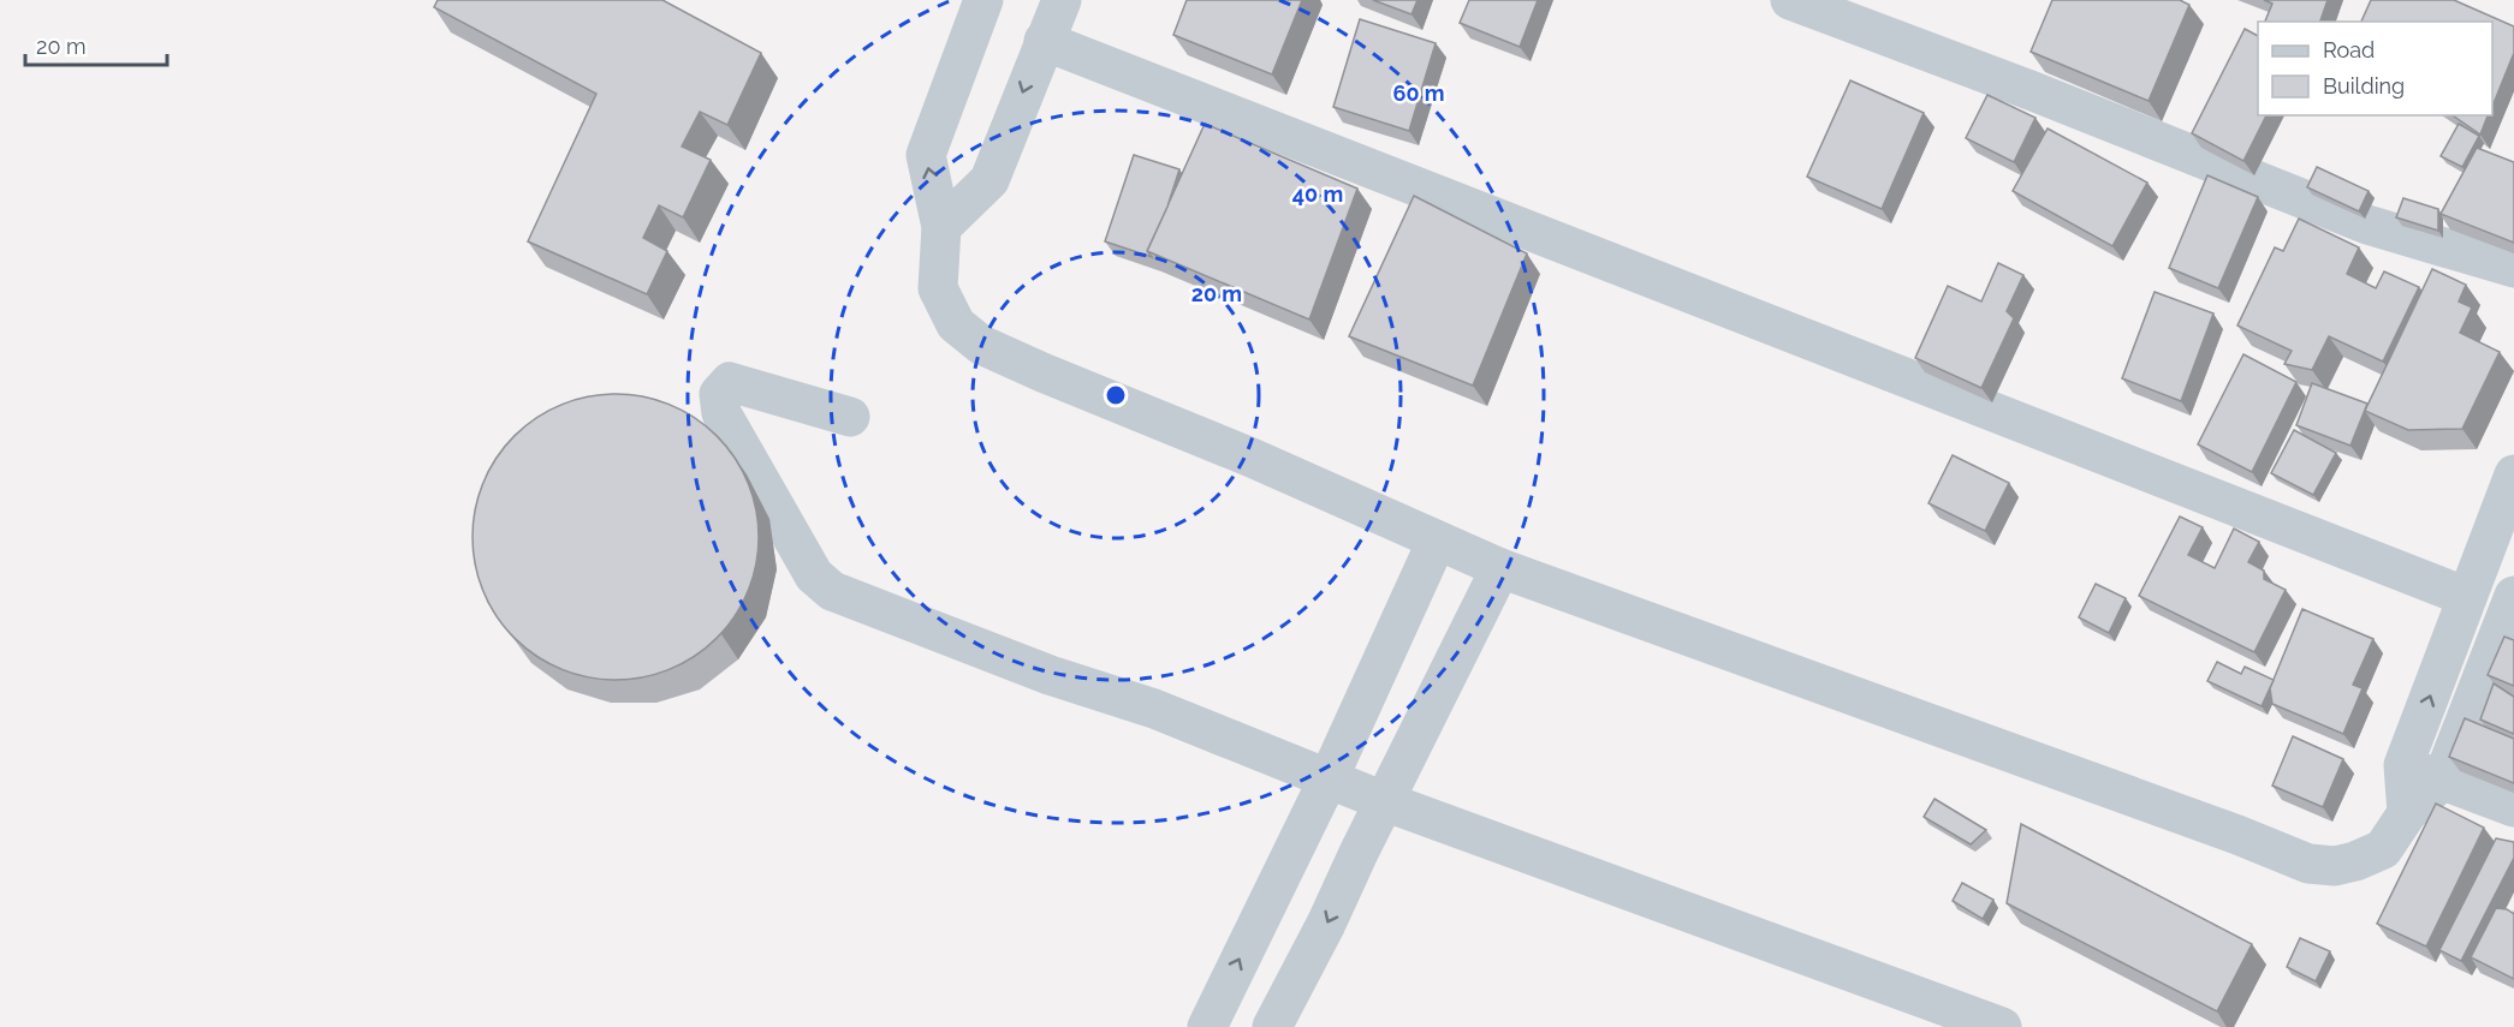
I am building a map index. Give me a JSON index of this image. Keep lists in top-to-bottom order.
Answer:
{
  "legend": ["Road", "Building"],
  "scale_bar": "20 m",
  "rings": ["60 m", "40 m", "20 m"]
}
